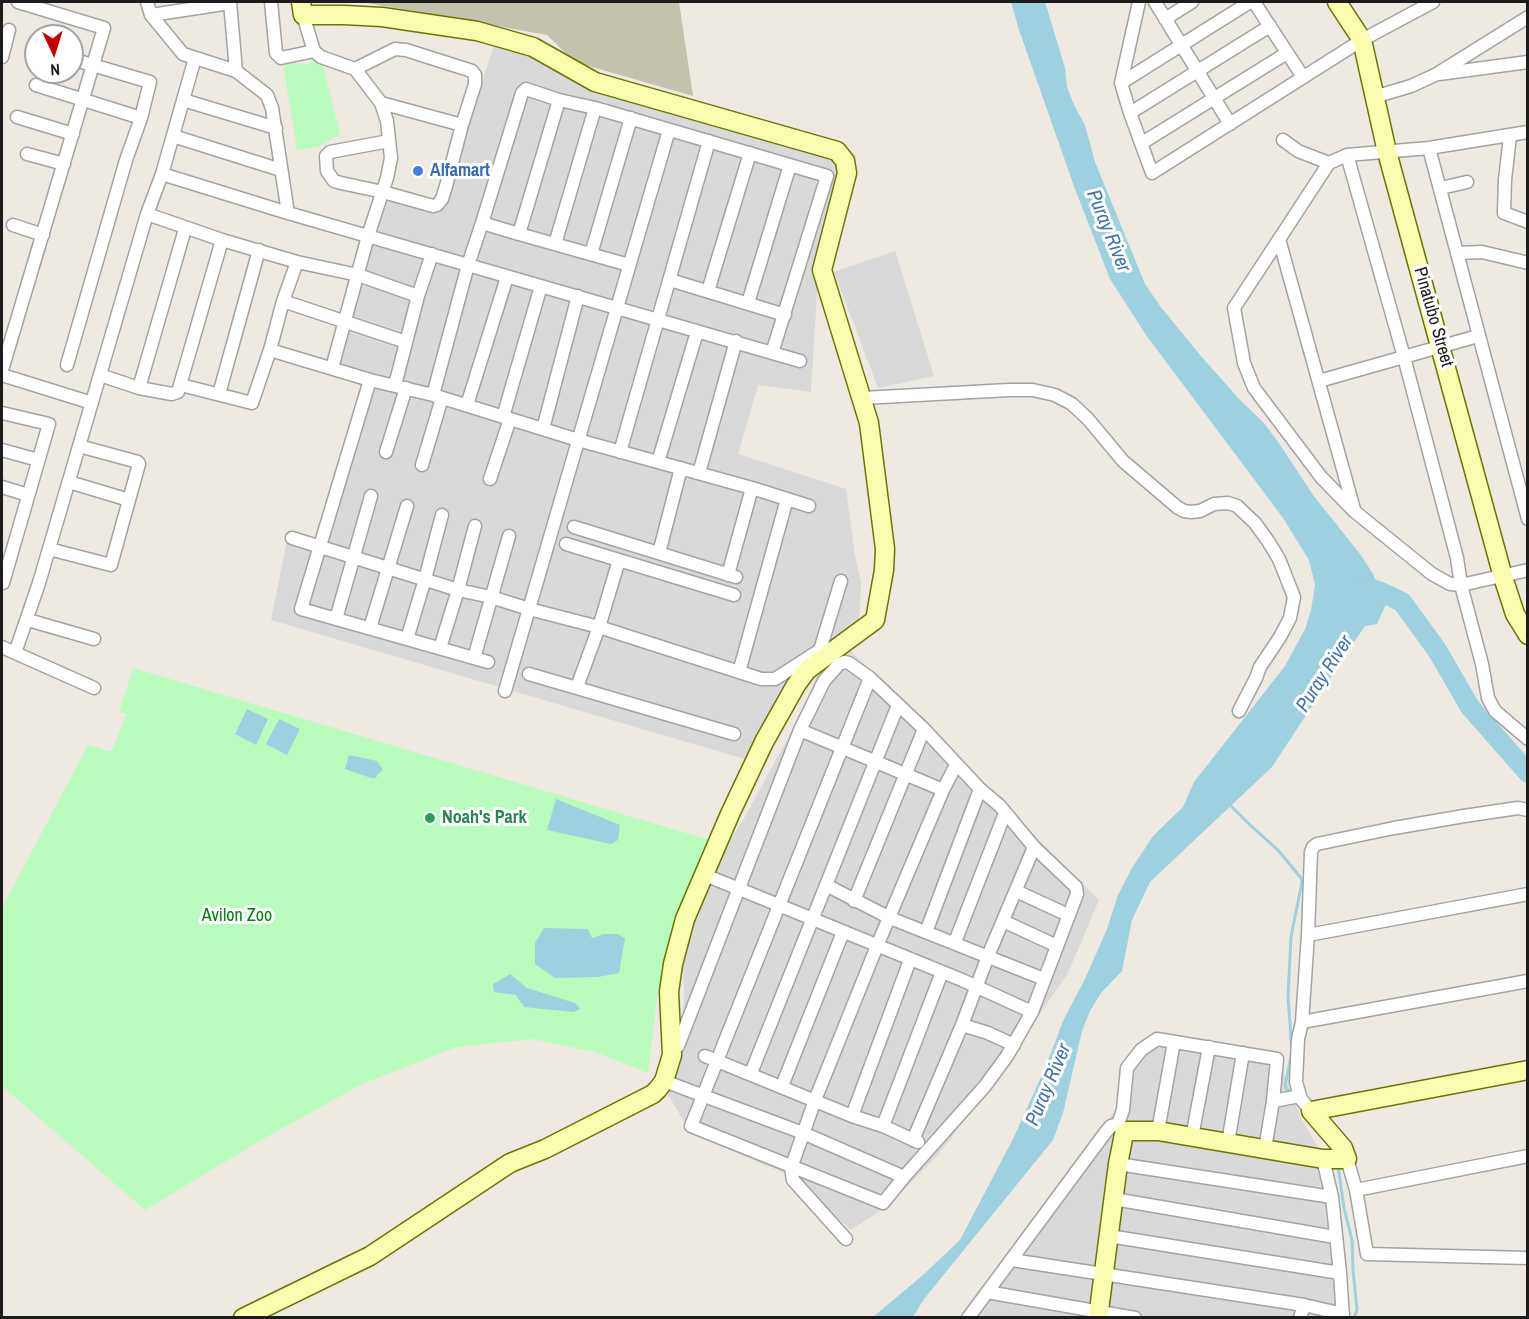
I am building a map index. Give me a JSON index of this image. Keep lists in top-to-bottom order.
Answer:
{
  "streets": {
    "street": ["Pinatubo Street"]
  },
  "water": ["Puray River"],
  "parks": ["Avilon Zoo"],
  "places": ["Alfamart", "Noah's Park"],
  "north": "bottom"
}
